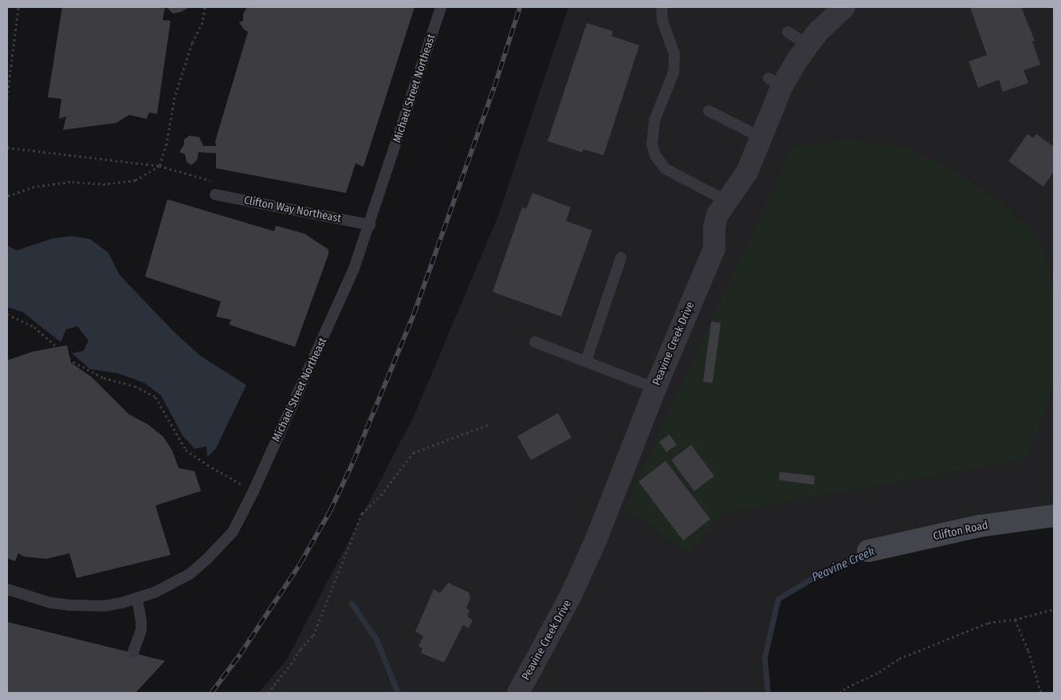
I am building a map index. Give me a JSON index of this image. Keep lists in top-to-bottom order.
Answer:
{
  "streets": {
    "main road": ["Clifton Road"],
    "street": ["Peavine Creek Drive"],
    "lane": ["Michael Street Northeast", "Clifton Way Northeast"]
  },
  "crossings": [
    ["Michael Street Northeast", "Clifton Way Northeast"]
  ],
  "water": ["Peavine Creek"]
}
